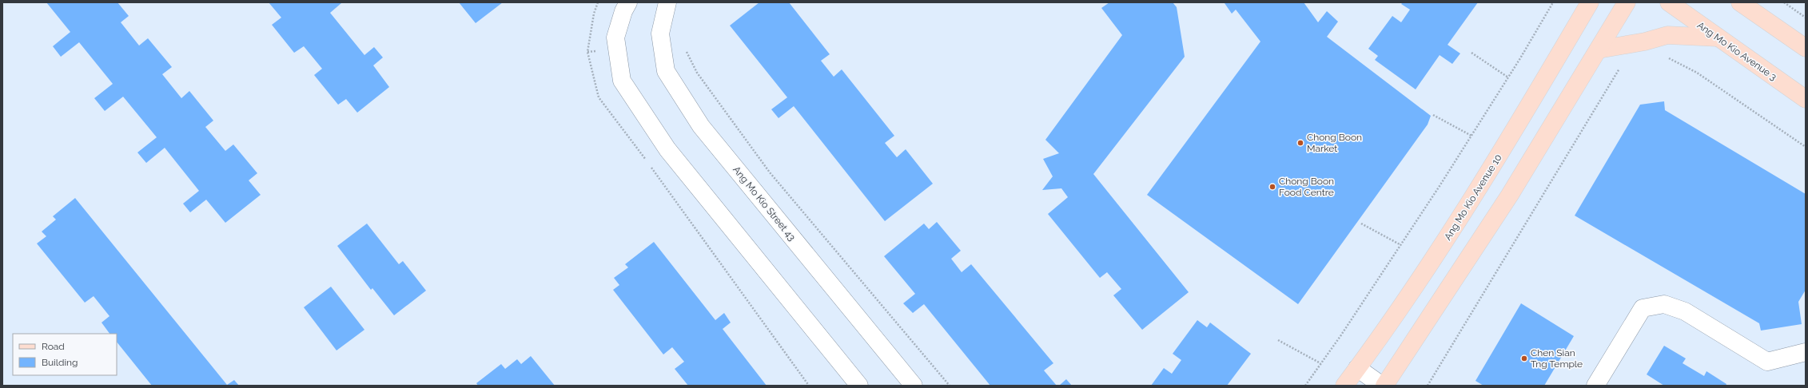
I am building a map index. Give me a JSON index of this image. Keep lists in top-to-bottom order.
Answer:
{
  "streets": {
    "main road": ["Ang Mo Kio Avenue 3", "Ang Mo Kio Avenue 10"],
    "street": ["Ang Mo Kio Street 43"]
  },
  "places": ["Chong Boon Market", "Chong Boon Food Centre", "Chen Sian Tng Temple"],
  "legend": ["Road", "Building"]
}
